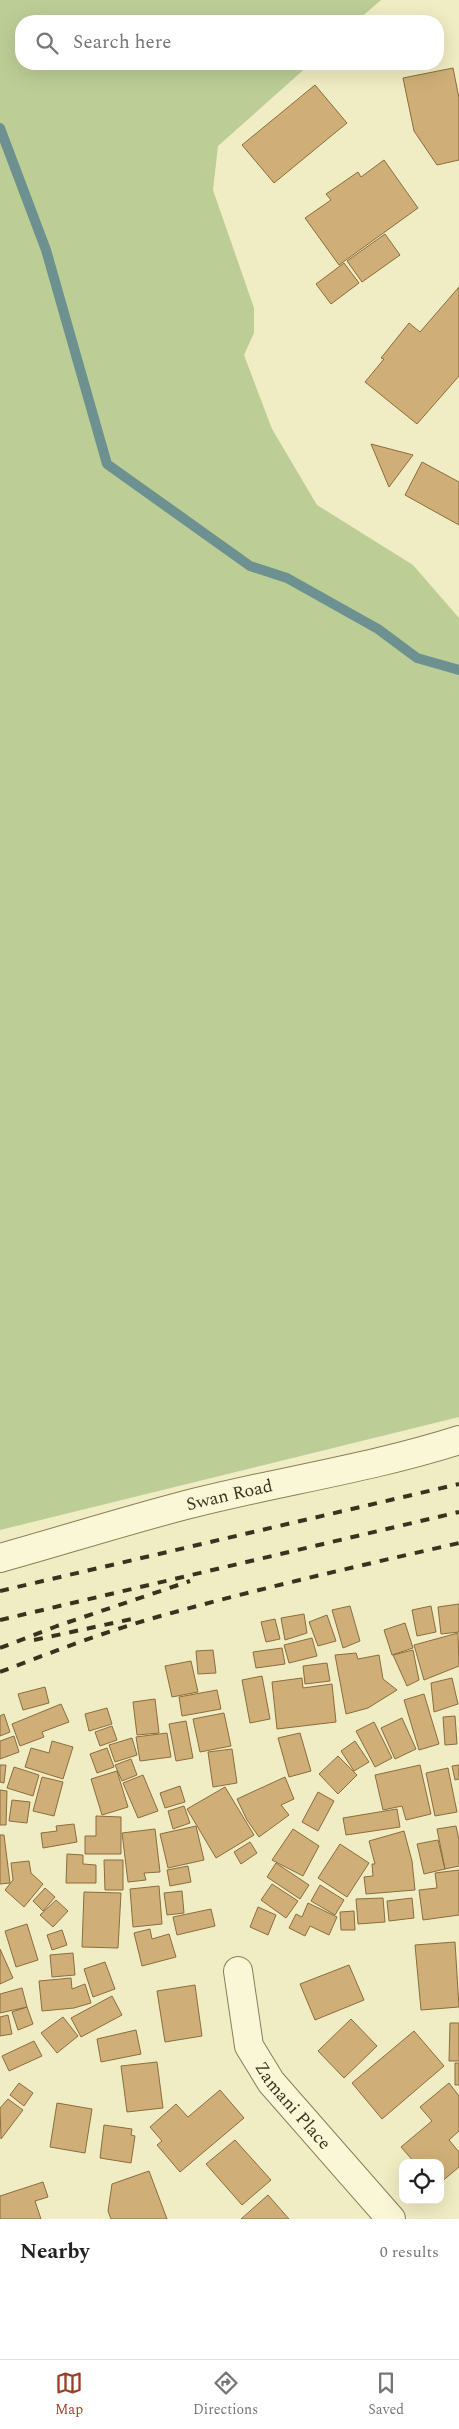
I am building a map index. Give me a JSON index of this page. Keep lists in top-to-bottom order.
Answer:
{
  "streets": {
    "street": ["Swan Road", "Zamani Place"]
  },
  "page": {
    "search": "Search here",
    "heading": ["Nearby", "0 results"],
    "nav": ["Map", "Directions", "Saved"]
  }
}
